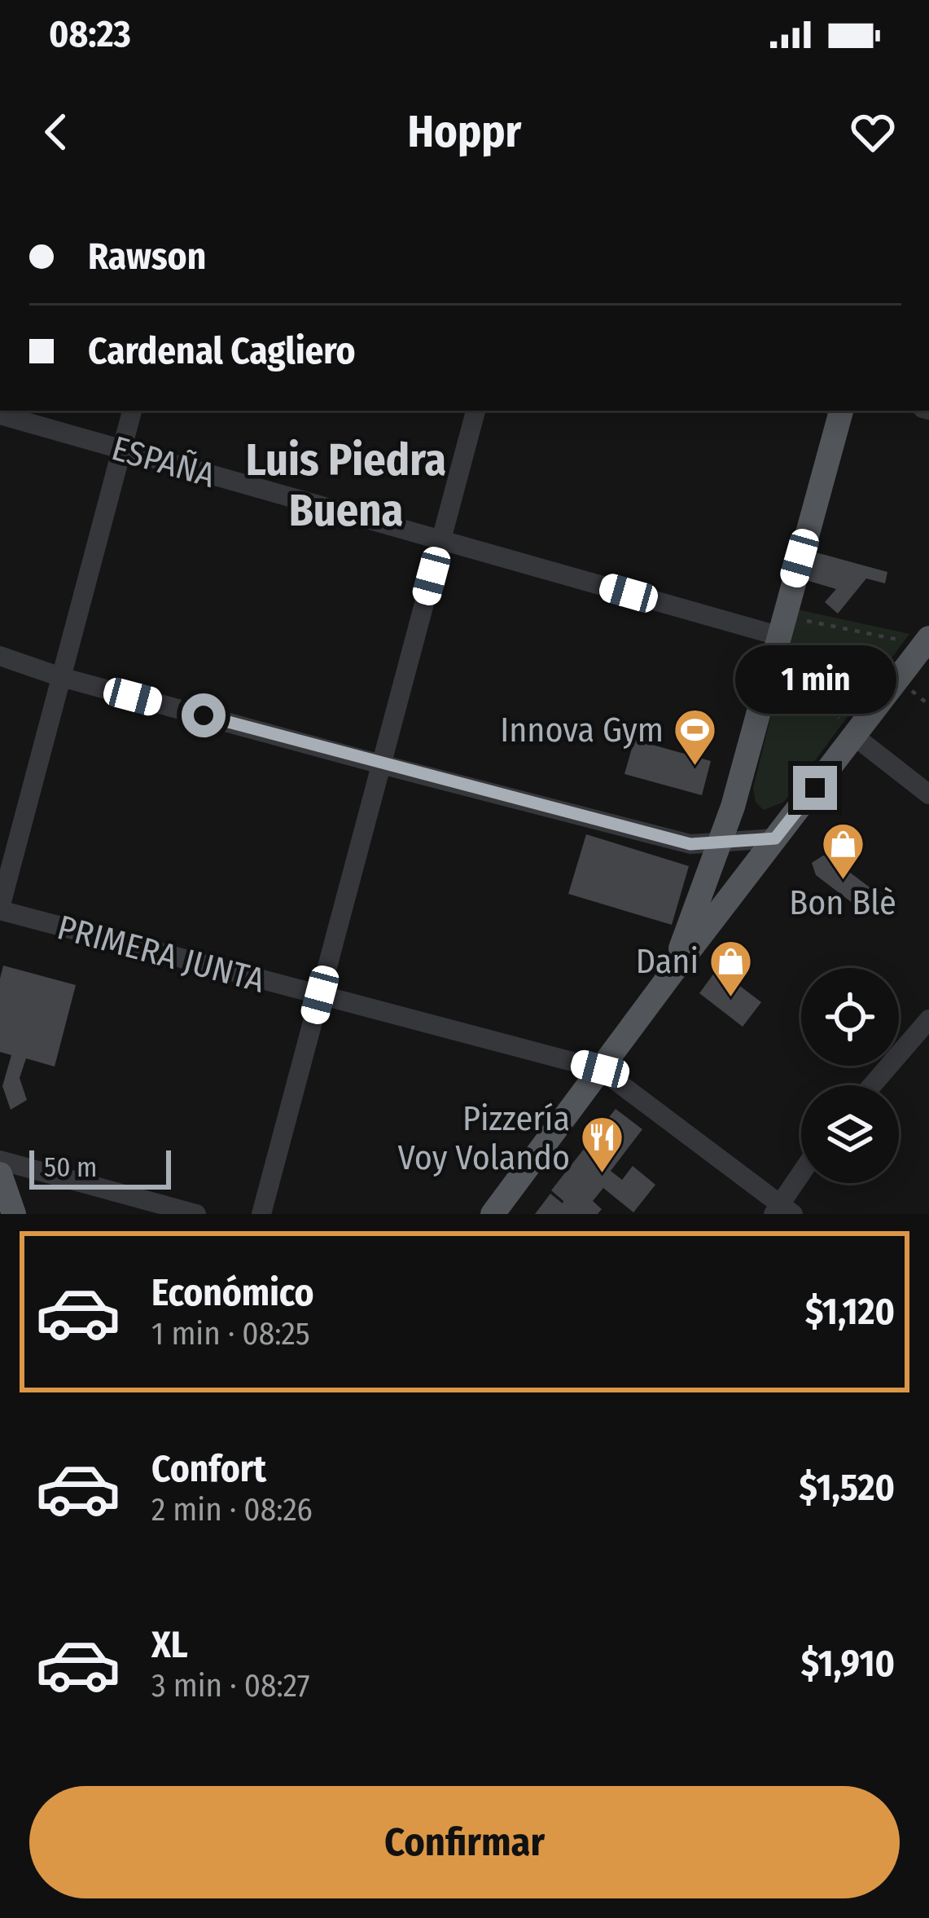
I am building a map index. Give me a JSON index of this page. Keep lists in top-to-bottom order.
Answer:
{
  "streets": {
    "street": ["ESPAÑA", "PRIMERA JUNTA"]
  },
  "districts": ["Luis Piedra Buena"],
  "places": {
    "sports": ["Innova Gym"],
    "shop": ["Bon Blè", "Dani"],
    "restaurant": ["Pizzería Voy Volando"]
  },
  "scale_bar": "50 m",
  "page": {
    "status": "08:23",
    "header": "Hoppr",
    "banner": ["Rawson", "Cardenal Cagliero"],
    "bubble": "1 min",
    "scale": "50 m",
    "list": [
      {
        "name": "Económico",
        "note": "1 min · 08:25",
        "value": "$1,120"
      },
      {
        "name": "Confort",
        "note": "2 min · 08:26",
        "value": "$1,520"
      },
      {
        "name": "XL",
        "note": "3 min · 08:27",
        "value": "$1,910"
      }
    ],
    "buttons": "Confirmar"
  }
}
